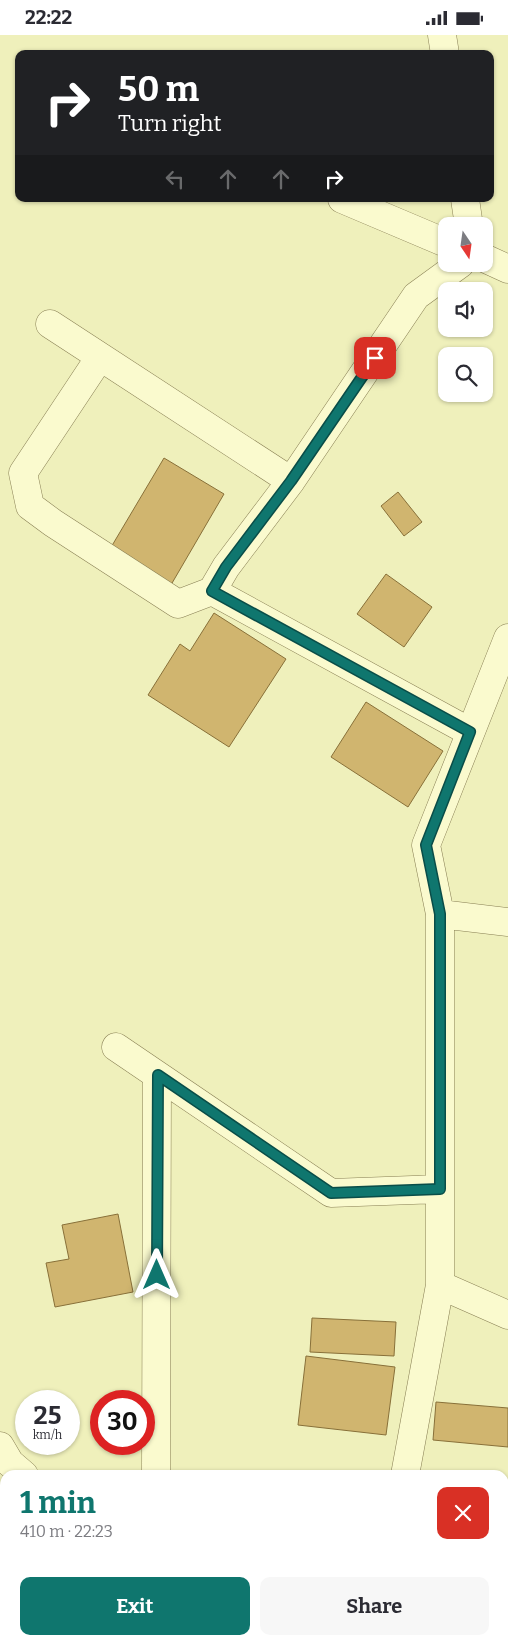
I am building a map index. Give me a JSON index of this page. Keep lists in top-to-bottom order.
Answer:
{
  "north": "bottom",
  "page": {
    "status": "22:22",
    "turn": ["50 m", "Turn right"],
    "speed": "25 km/h",
    "limit": "30",
    "heading": ["1 min", "410 m · 22:23"],
    "buttons": ["Exit", "Share"]
  }
}
